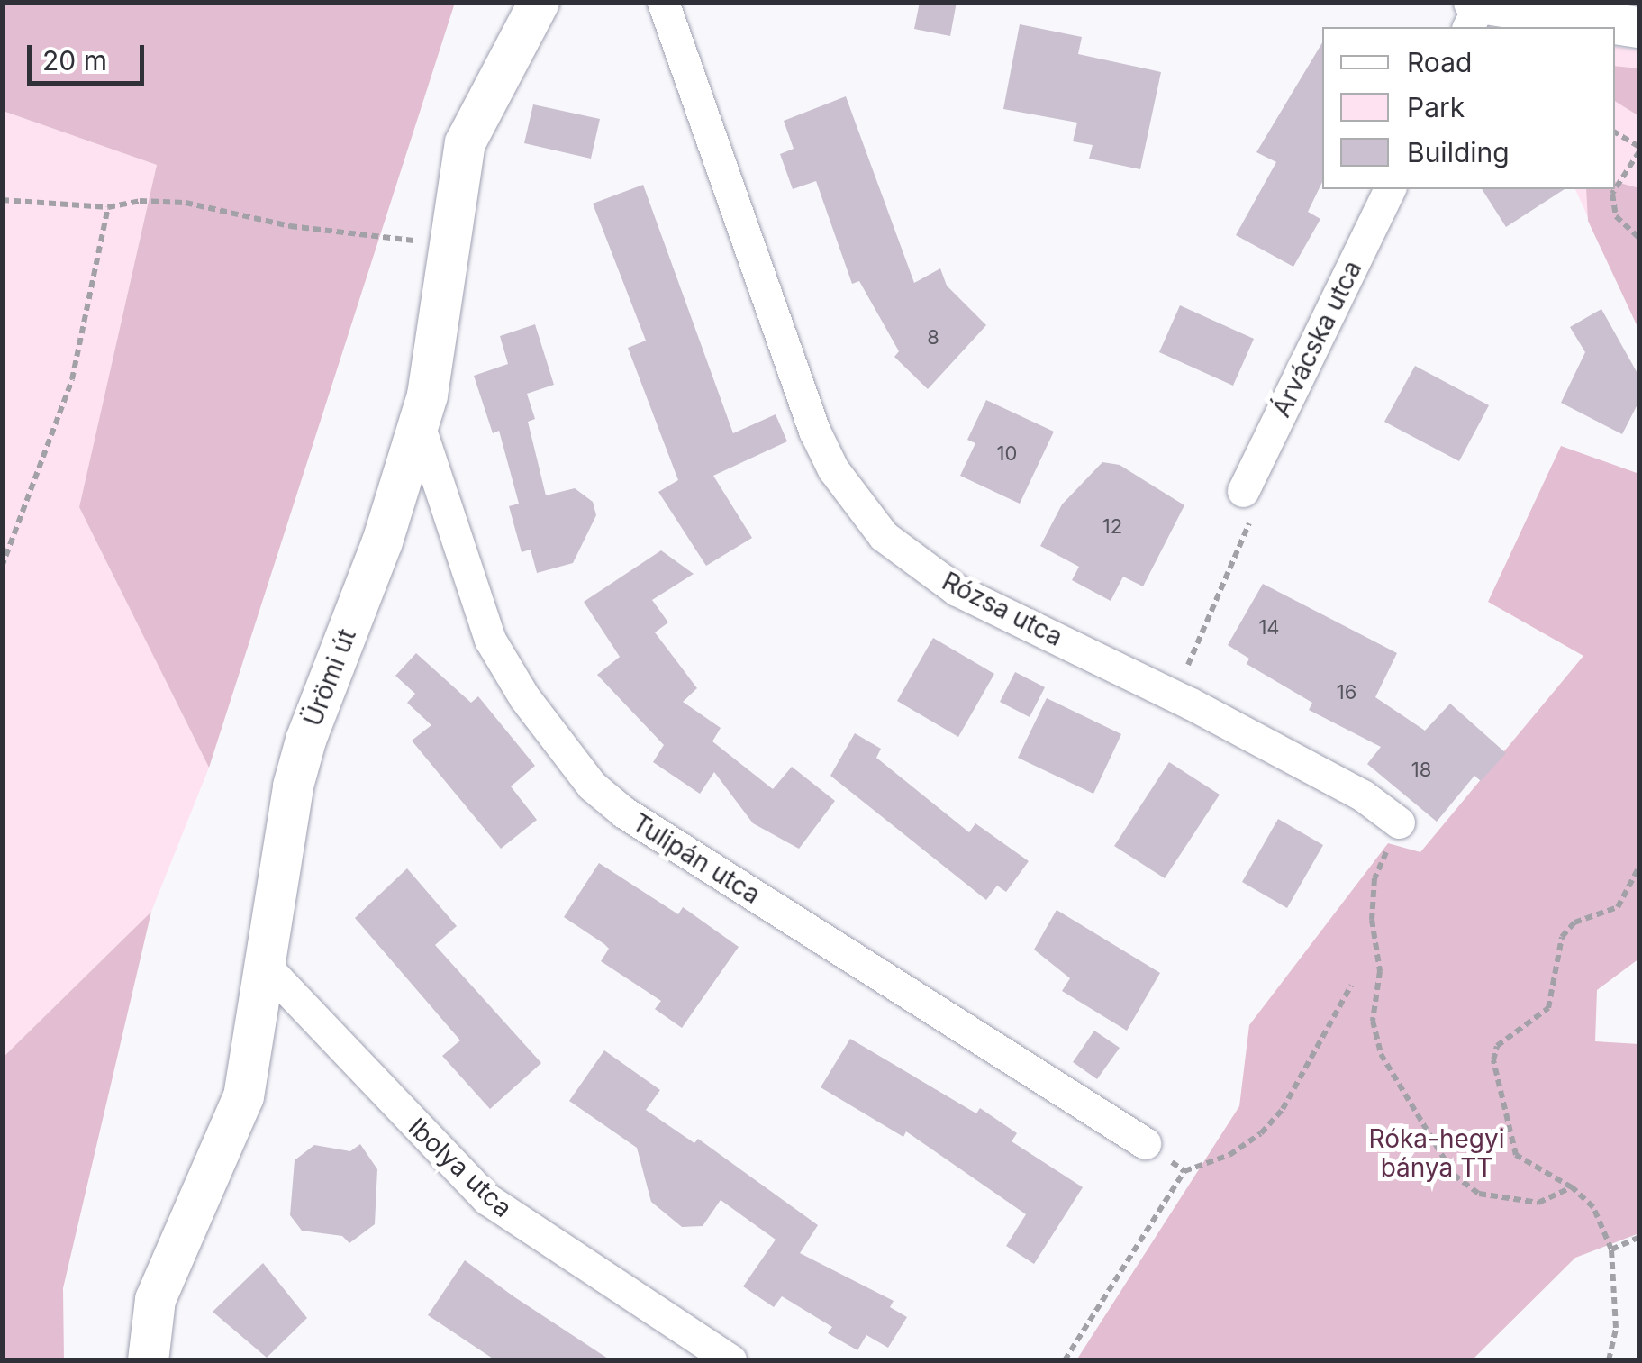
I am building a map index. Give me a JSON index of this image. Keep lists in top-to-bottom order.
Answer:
{
  "streets": {
    "street": [
      "Árvácska utca",
      "Rózsa utca",
      "Ürömi út",
      "Tulipán utca",
      "Ibolya utca"
    ]
  },
  "crossings": [
    ["Ürömi út", "Tulipán utca"],
    ["Ürömi út", "Ibolya utca"]
  ],
  "parks": ["Róka-hegyi bánya TT"],
  "house_numbers": [
    "8",
    "10",
    "12",
    "14",
    "16",
    "18"
  ],
  "legend": ["Road", "Park", "Building"],
  "scale_bar": "20 m"
}
